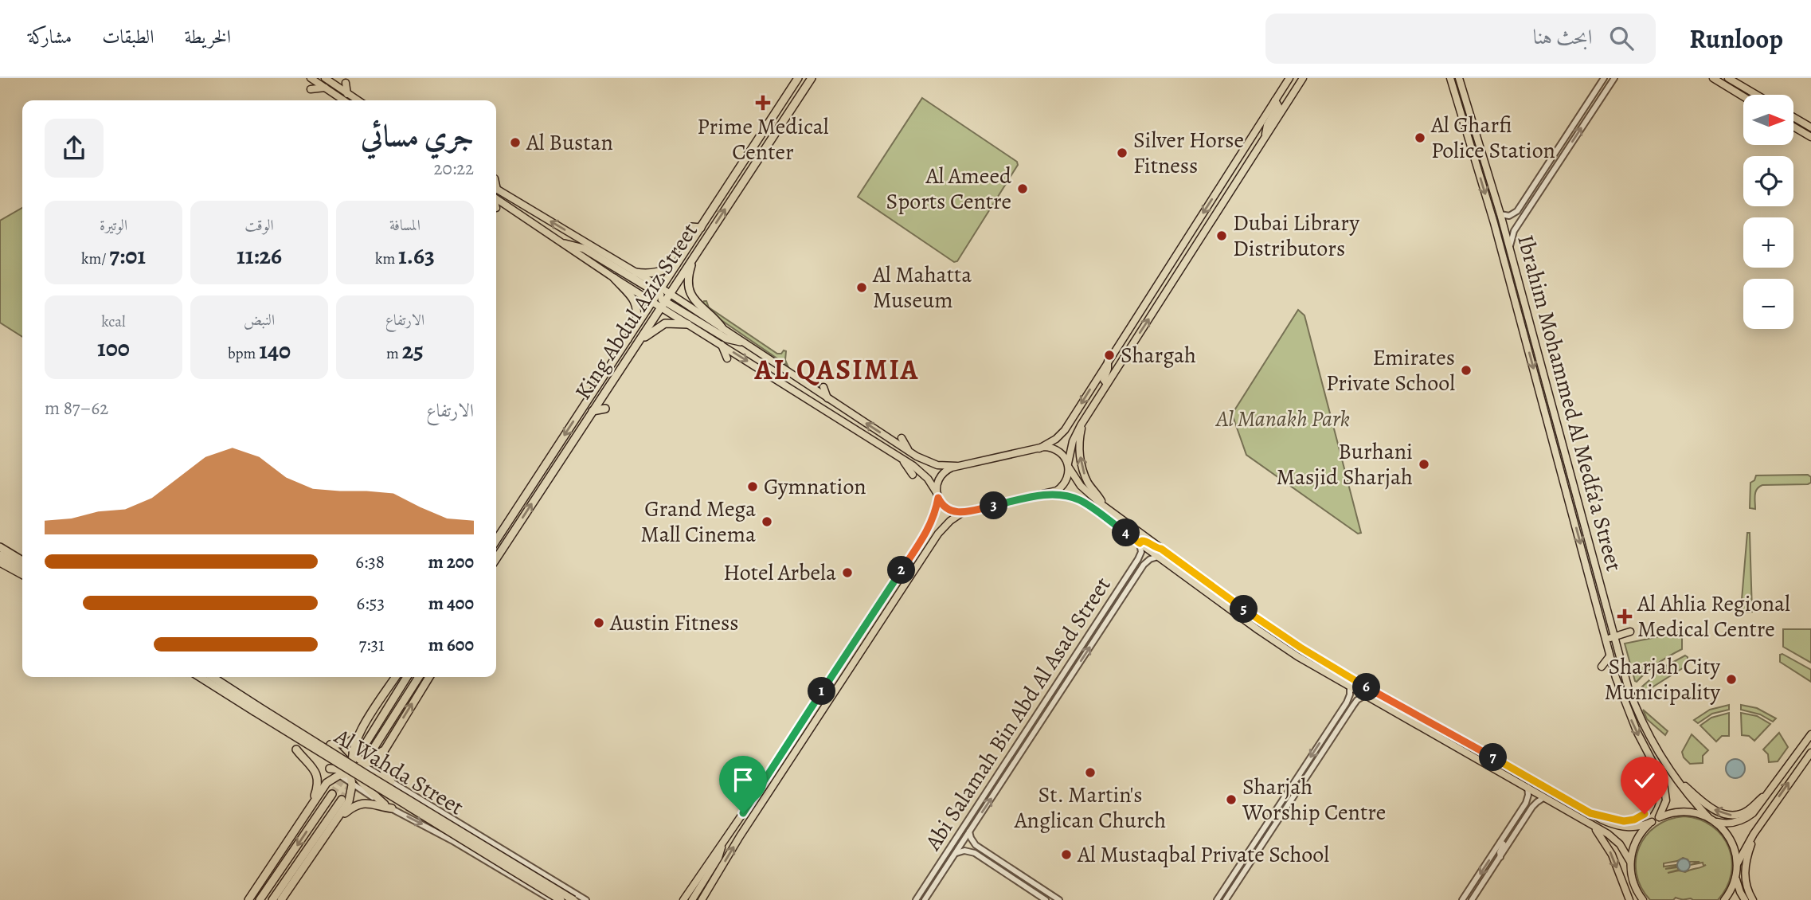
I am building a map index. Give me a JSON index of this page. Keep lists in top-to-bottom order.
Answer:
{
  "streets": {
    "highway": ["King Abdul Aziz Street", "Al Wahda Street"],
    "main road": ["Ibrahim Mohammed Al Medfa'a Street"],
    "street": ["Abi Salamah Bin Abd Al Asad Street"]
  },
  "districts": ["AL QASIMIA"],
  "parks": ["Al Manakh Park"],
  "places": {
    "health": ["Prime Medical Center", "Al Ahlia Regional Medical Centre"],
    "other": [
      "Al Gharfi Police Station",
      "Al Bustan",
      "Silver Horse Fitness",
      "Al Ameed Sports Centre",
      "Dubai Library Distributors",
      "Al Mahatta Museum",
      "Shargah",
      "Emirates Private School",
      "Burhani Masjid Sharjah",
      "Gymnation",
      "Grand Mega Mall Cinema",
      "Hotel Arbela",
      "Austin Fitness",
      "Sharjah City Municipality",
      "St. Martin's Anglican Church",
      "Sharjah Worship Centre",
      "Al Mustaqbal Private School"
    ]
  },
  "north": "right",
  "page": {
    "header": "Runloop",
    "search": "ابحث هنا",
    "nav": ["الخريطة", "الطبقات", "مشاركة"],
    "map_buttons": ["+", "−"],
    "heading": ["جري مسائي", "20:22"],
    "stats": [
      ["المسافة", "1.63 km"],
      ["الوقت", "11:26"],
      ["الوتيرة", "7:01 /km"],
      ["الارتفاع", "25 m"],
      ["النبض", "140 bpm"],
      ["kcal", "100"]
    ],
    "chart": ["الارتفاع", "62–87 m"],
    "pins": [
      "3",
      "4",
      "2",
      "5",
      "6",
      "1",
      "7"
    ],
    "list": [
      {
        "name": "200 m",
        "note": "6:38"
      },
      {
        "name": "400 m",
        "note": "6:53"
      },
      {
        "name": "600 m",
        "note": "7:31"
      }
    ]
  }
}
